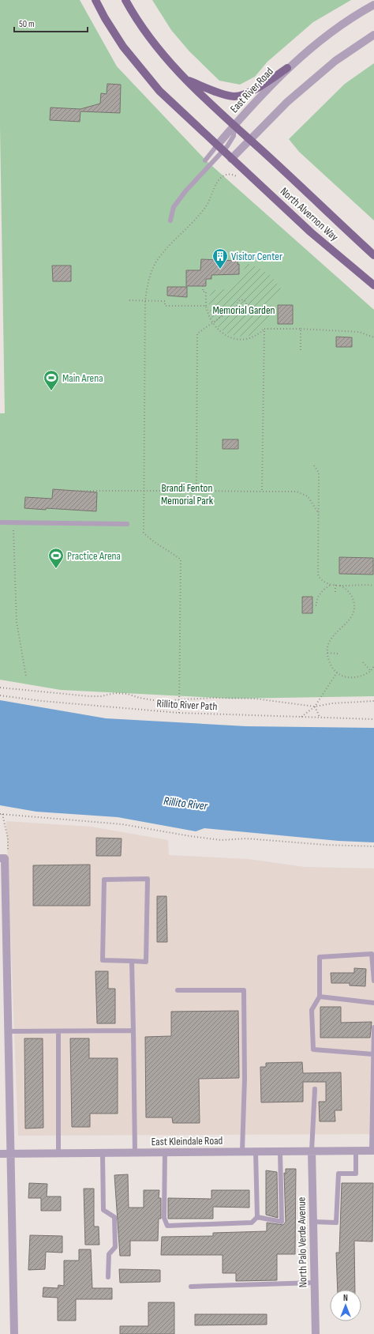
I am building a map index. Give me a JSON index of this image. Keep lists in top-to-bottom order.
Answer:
{
  "streets": {
    "main road": ["East River Road", "North Alvernon Way"],
    "street": ["East Kleindale Road", "North Palo Verde Avenue"],
    "path": ["Rillito River Path"]
  },
  "crossings": [
    ["East River Road", "North Alvernon Way"],
    ["East Kleindale Road", "North Palo Verde Avenue"]
  ],
  "water": ["Rillito River"],
  "parks": ["Memorial Garden", "Brandi Fenton Memorial Park"],
  "places": {
    "building": ["Visitor Center"],
    "sports": ["Main Arena", "Practice Arena"]
  },
  "scale_bar": "50 m",
  "north": "top"
}
